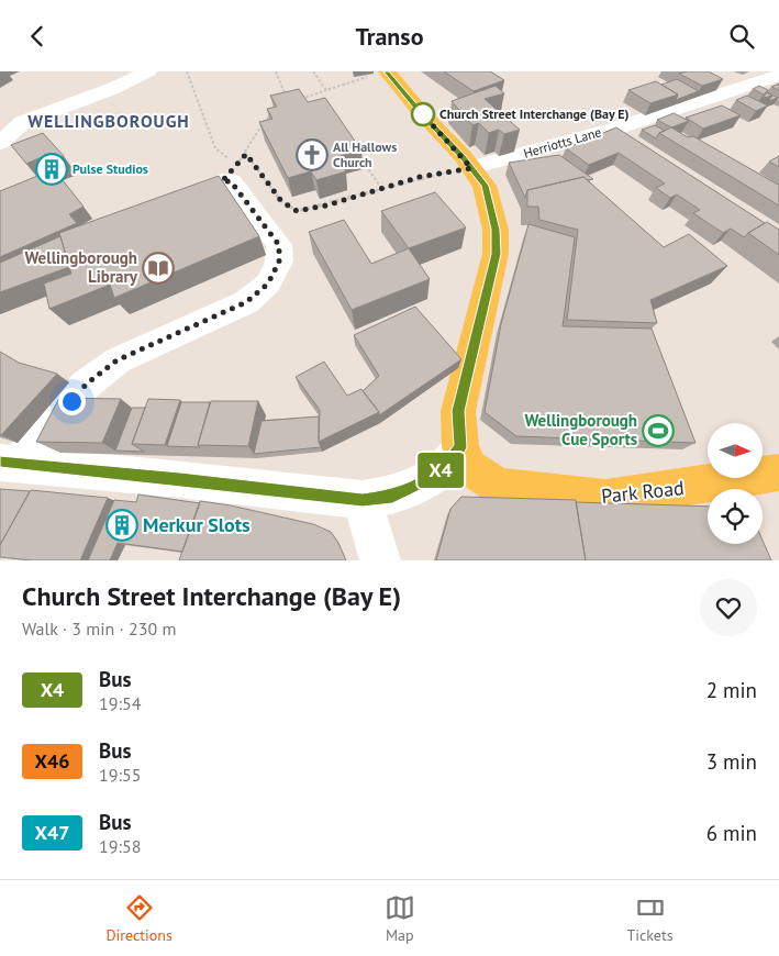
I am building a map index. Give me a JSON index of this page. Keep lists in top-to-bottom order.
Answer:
{
  "streets": {
    "main road": ["Park Road"],
    "street": ["Herriotts Lane"]
  },
  "districts": ["WELLINGBOROUGH"],
  "places": {
    "other": ["Church Street Interchange (Bay E)"],
    "church": ["All Hallows Church"],
    "building": ["Pulse Studios", "Merkur Slots"],
    "library": ["Wellingborough Library"],
    "sports": ["Wellingborough Cue Sports"]
  },
  "lines": ["bus line X4"],
  "north": "right",
  "page": {
    "header": "Transo",
    "on_map": "X4",
    "heading": ["Church Street Interchange (Bay E)", "Walk · 3 min · 230 m"],
    "list": [
      {
        "mark": "X4",
        "name": "Bus",
        "note": "19:54",
        "value": "2 min"
      },
      {
        "mark": "X46",
        "name": "Bus",
        "note": "19:55",
        "value": "3 min"
      },
      {
        "mark": "X47",
        "name": "Bus",
        "note": "19:58",
        "value": "6 min"
      }
    ],
    "tabs": ["Directions", "Map", "Tickets"]
  }
}
